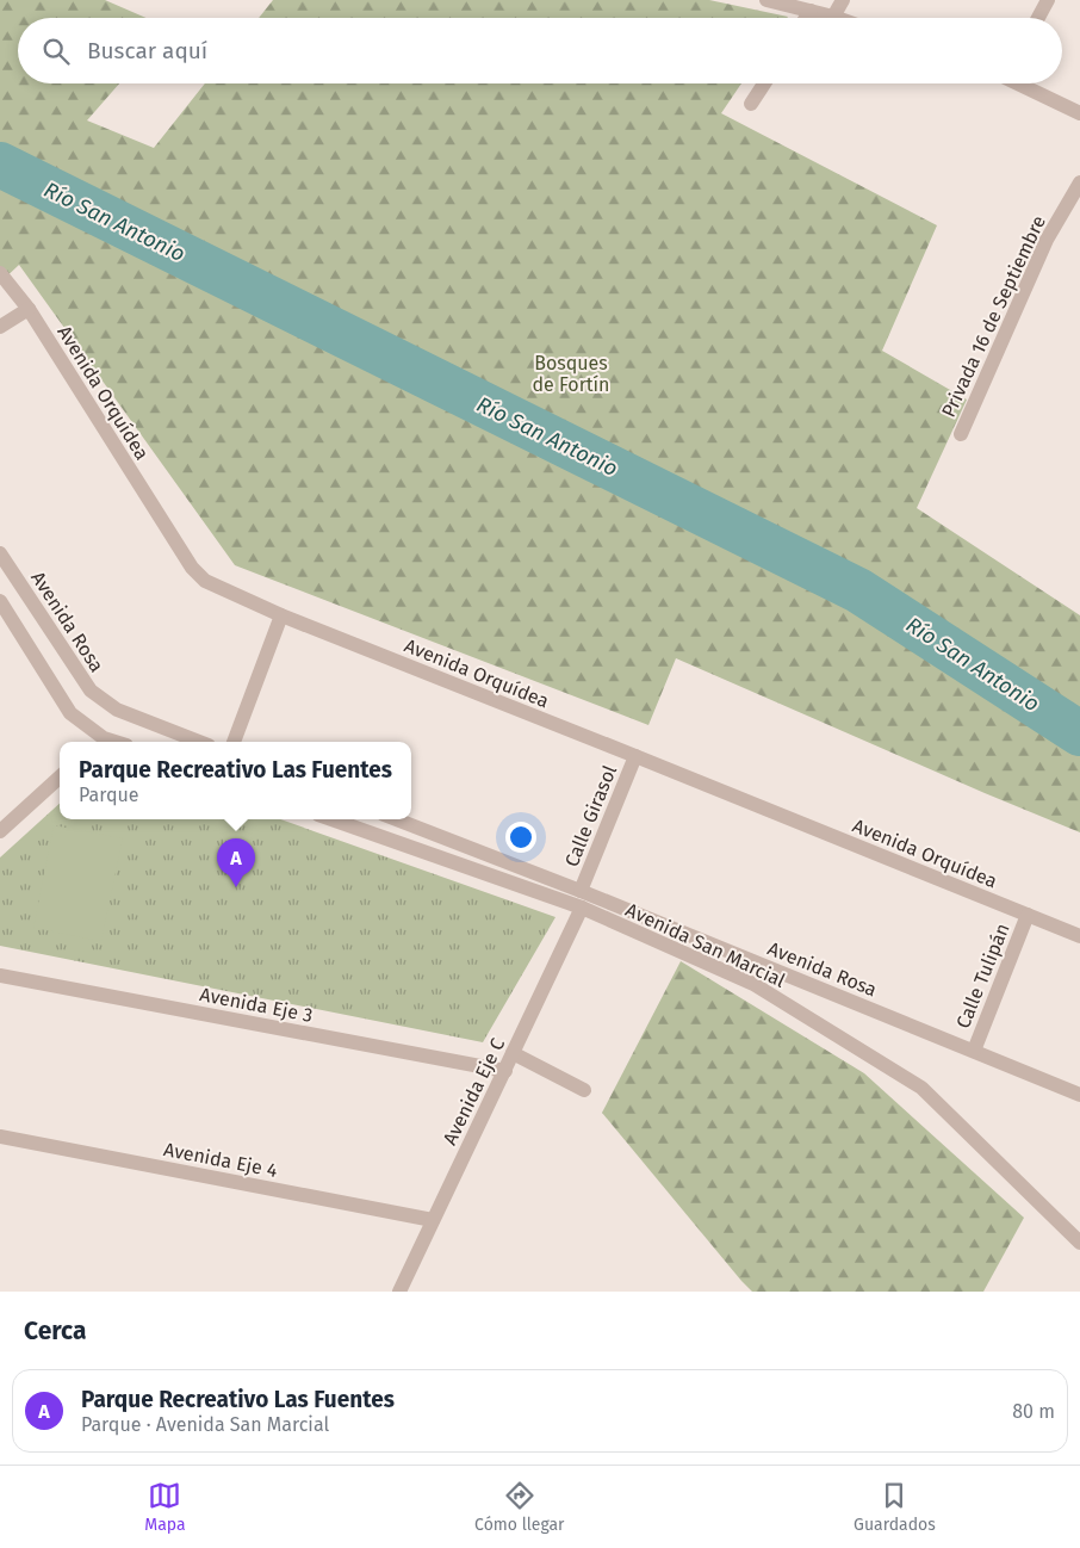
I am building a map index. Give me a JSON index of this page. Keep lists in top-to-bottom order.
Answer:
{
  "streets": {
    "street": [
      "Privada 16 de Septiembre",
      "Avenida Orquídea",
      "Avenida Rosa",
      "Calle Girasol",
      "Avenida San Marcial",
      "Calle Tulipán",
      "Avenida Eje 3",
      "Avenida Eje C",
      "Avenida Eje 4"
    ]
  },
  "crossings": [
    ["Avenida Orquídea", "Calle Girasol"],
    ["Avenida Orquídea", "Calle Tulipán"],
    ["Avenida Rosa", "Calle Girasol"],
    ["Avenida Rosa", "Calle Tulipán"],
    ["Avenida San Marcial", "Avenida Eje C"],
    ["Avenida Eje 3", "Avenida Eje C"],
    ["Avenida Eje C", "Avenida Eje 4"]
  ],
  "water": ["Río San Antonio"],
  "parks": ["Bosques de Fortín"],
  "page": {
    "search": "Buscar aquí",
    "popup": ["Parque Recreativo Las Fuentes", "Parque"],
    "pins": "A",
    "heading": "Cerca",
    "list": [
      {
        "mark": "A",
        "name": "Parque Recreativo Las Fuentes",
        "note": "Parque · Avenida San Marcial",
        "value": "80 m"
      }
    ],
    "nav": ["Mapa", "Cómo llegar", "Guardados"]
  }
}
